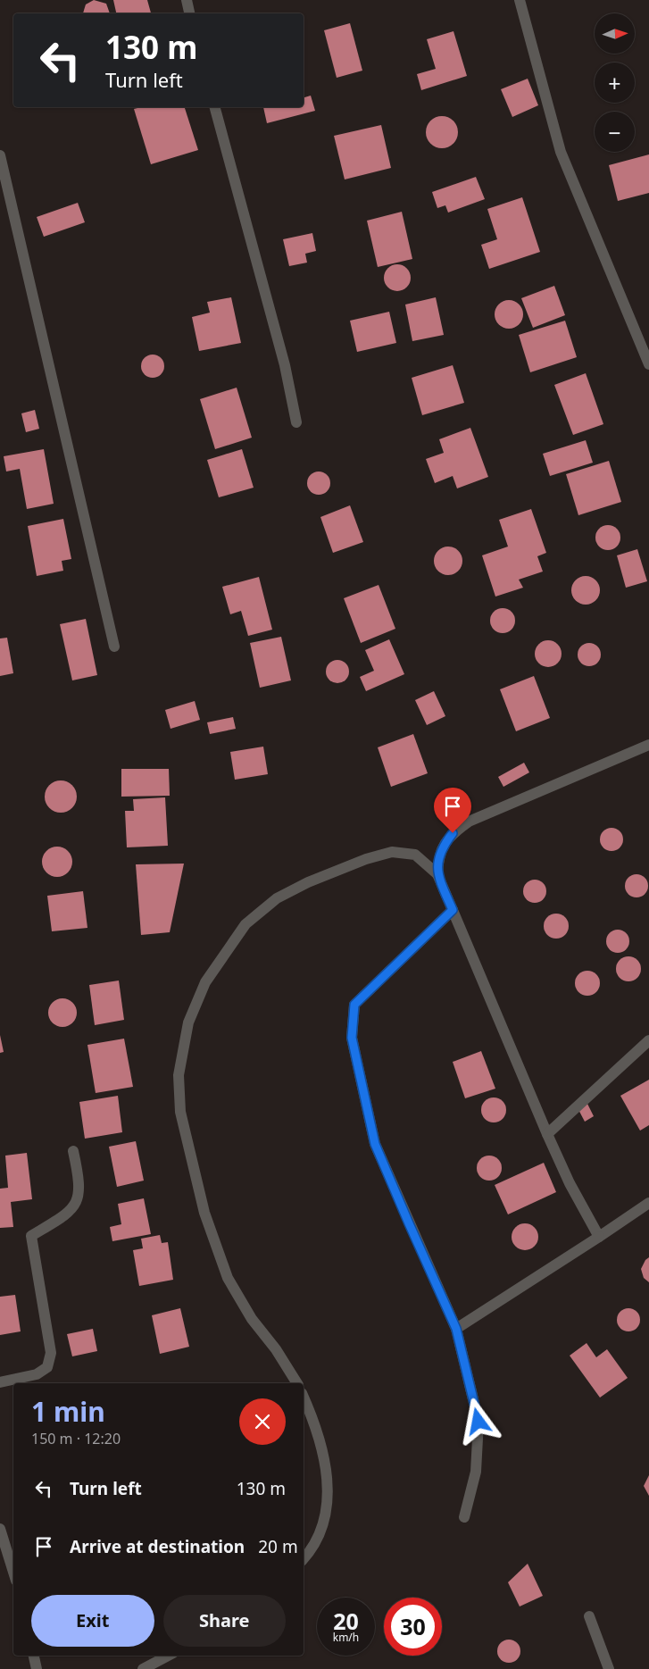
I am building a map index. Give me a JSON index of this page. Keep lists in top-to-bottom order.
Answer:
{
  "north": "right",
  "page": {
    "map_buttons": ["+", "−"],
    "turn": ["130 m", "Turn left"],
    "heading": ["1 min", "150 m · 12:20"],
    "list": [
      {
        "name": "Turn left",
        "value": "130 m"
      },
      {
        "name": "Arrive at destination",
        "value": "20 m"
      }
    ],
    "buttons": ["Exit", "Share"],
    "speed": "20 km/h",
    "limit": "30"
  }
}
